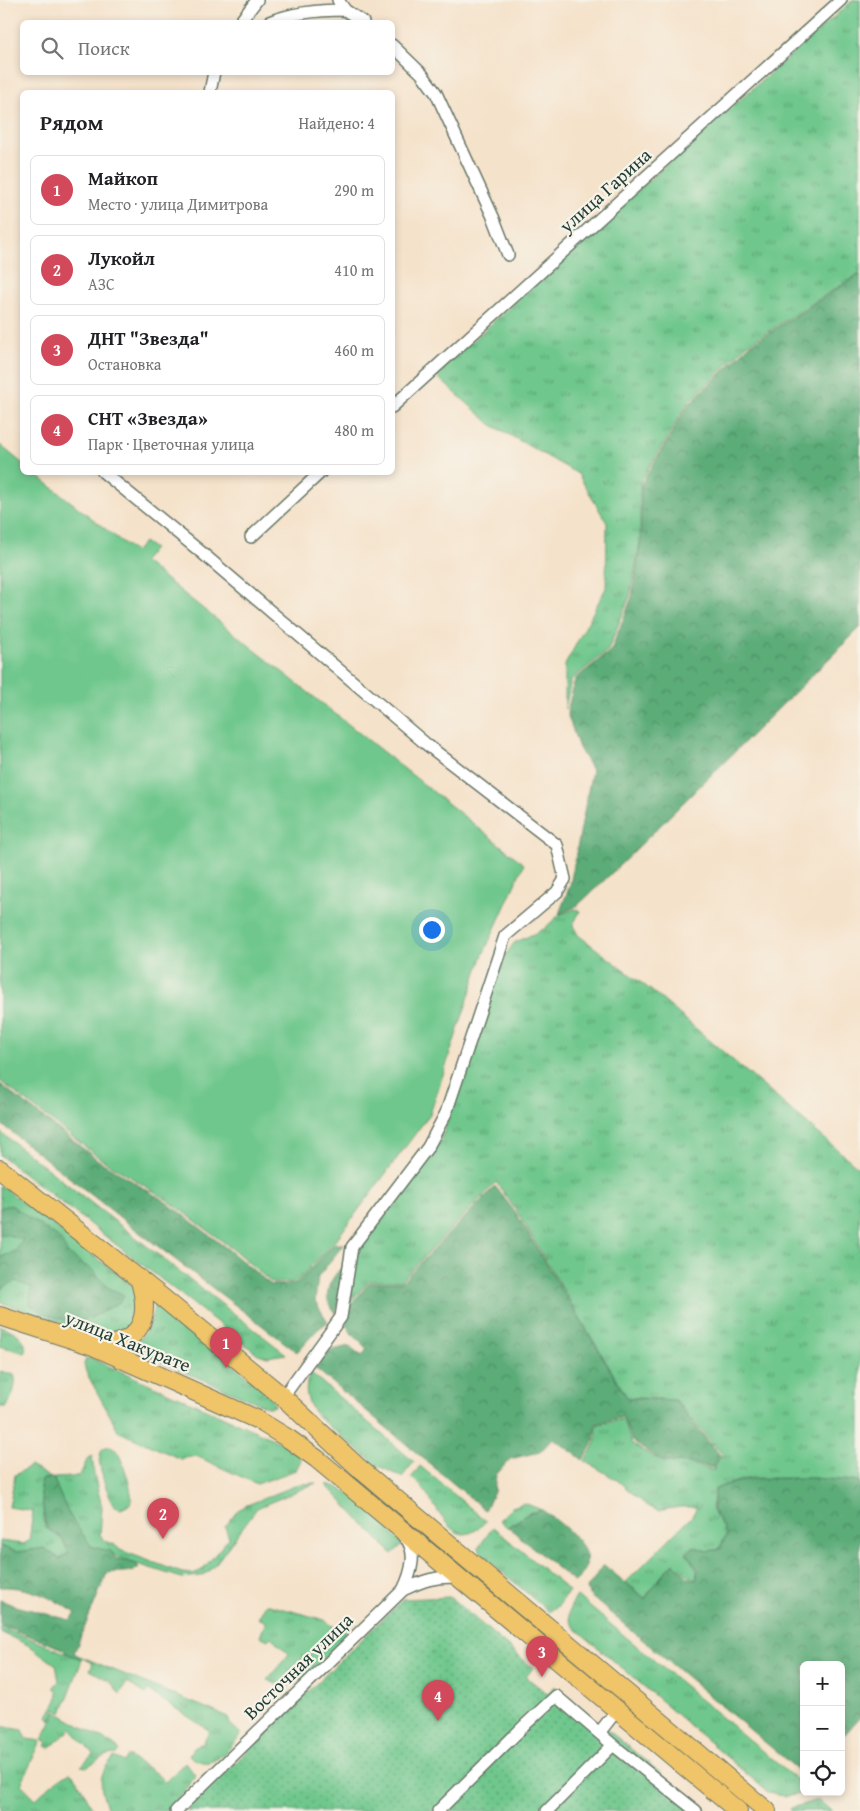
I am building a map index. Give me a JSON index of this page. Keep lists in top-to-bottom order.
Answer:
{
  "streets": {
    "main road": ["улица Хакурате"],
    "street": ["улица Гарина", "Восточная улица"]
  },
  "crossings": [
    ["улица Хакурате", "Восточная улица"]
  ],
  "page": {
    "search": "Поиск",
    "heading": ["Рядом", "Найдено: 4"],
    "list": [
      {
        "mark": "1",
        "name": "Майкоп",
        "note": "Место · улица Димитрова",
        "value": "290 m"
      },
      {
        "mark": "2",
        "name": "Лукойл",
        "note": "АЗС",
        "value": "410 m"
      },
      {
        "mark": "3",
        "name": "ДНТ \"Звезда\"",
        "note": "Остановка",
        "value": "460 m"
      },
      {
        "mark": "4",
        "name": "СНТ «Звезда»",
        "note": "Парк · Цветочная улица",
        "value": "480 m"
      }
    ],
    "pins": [
      "1",
      "2",
      "3",
      "4"
    ],
    "map_buttons": ["+", "−"]
  }
}
